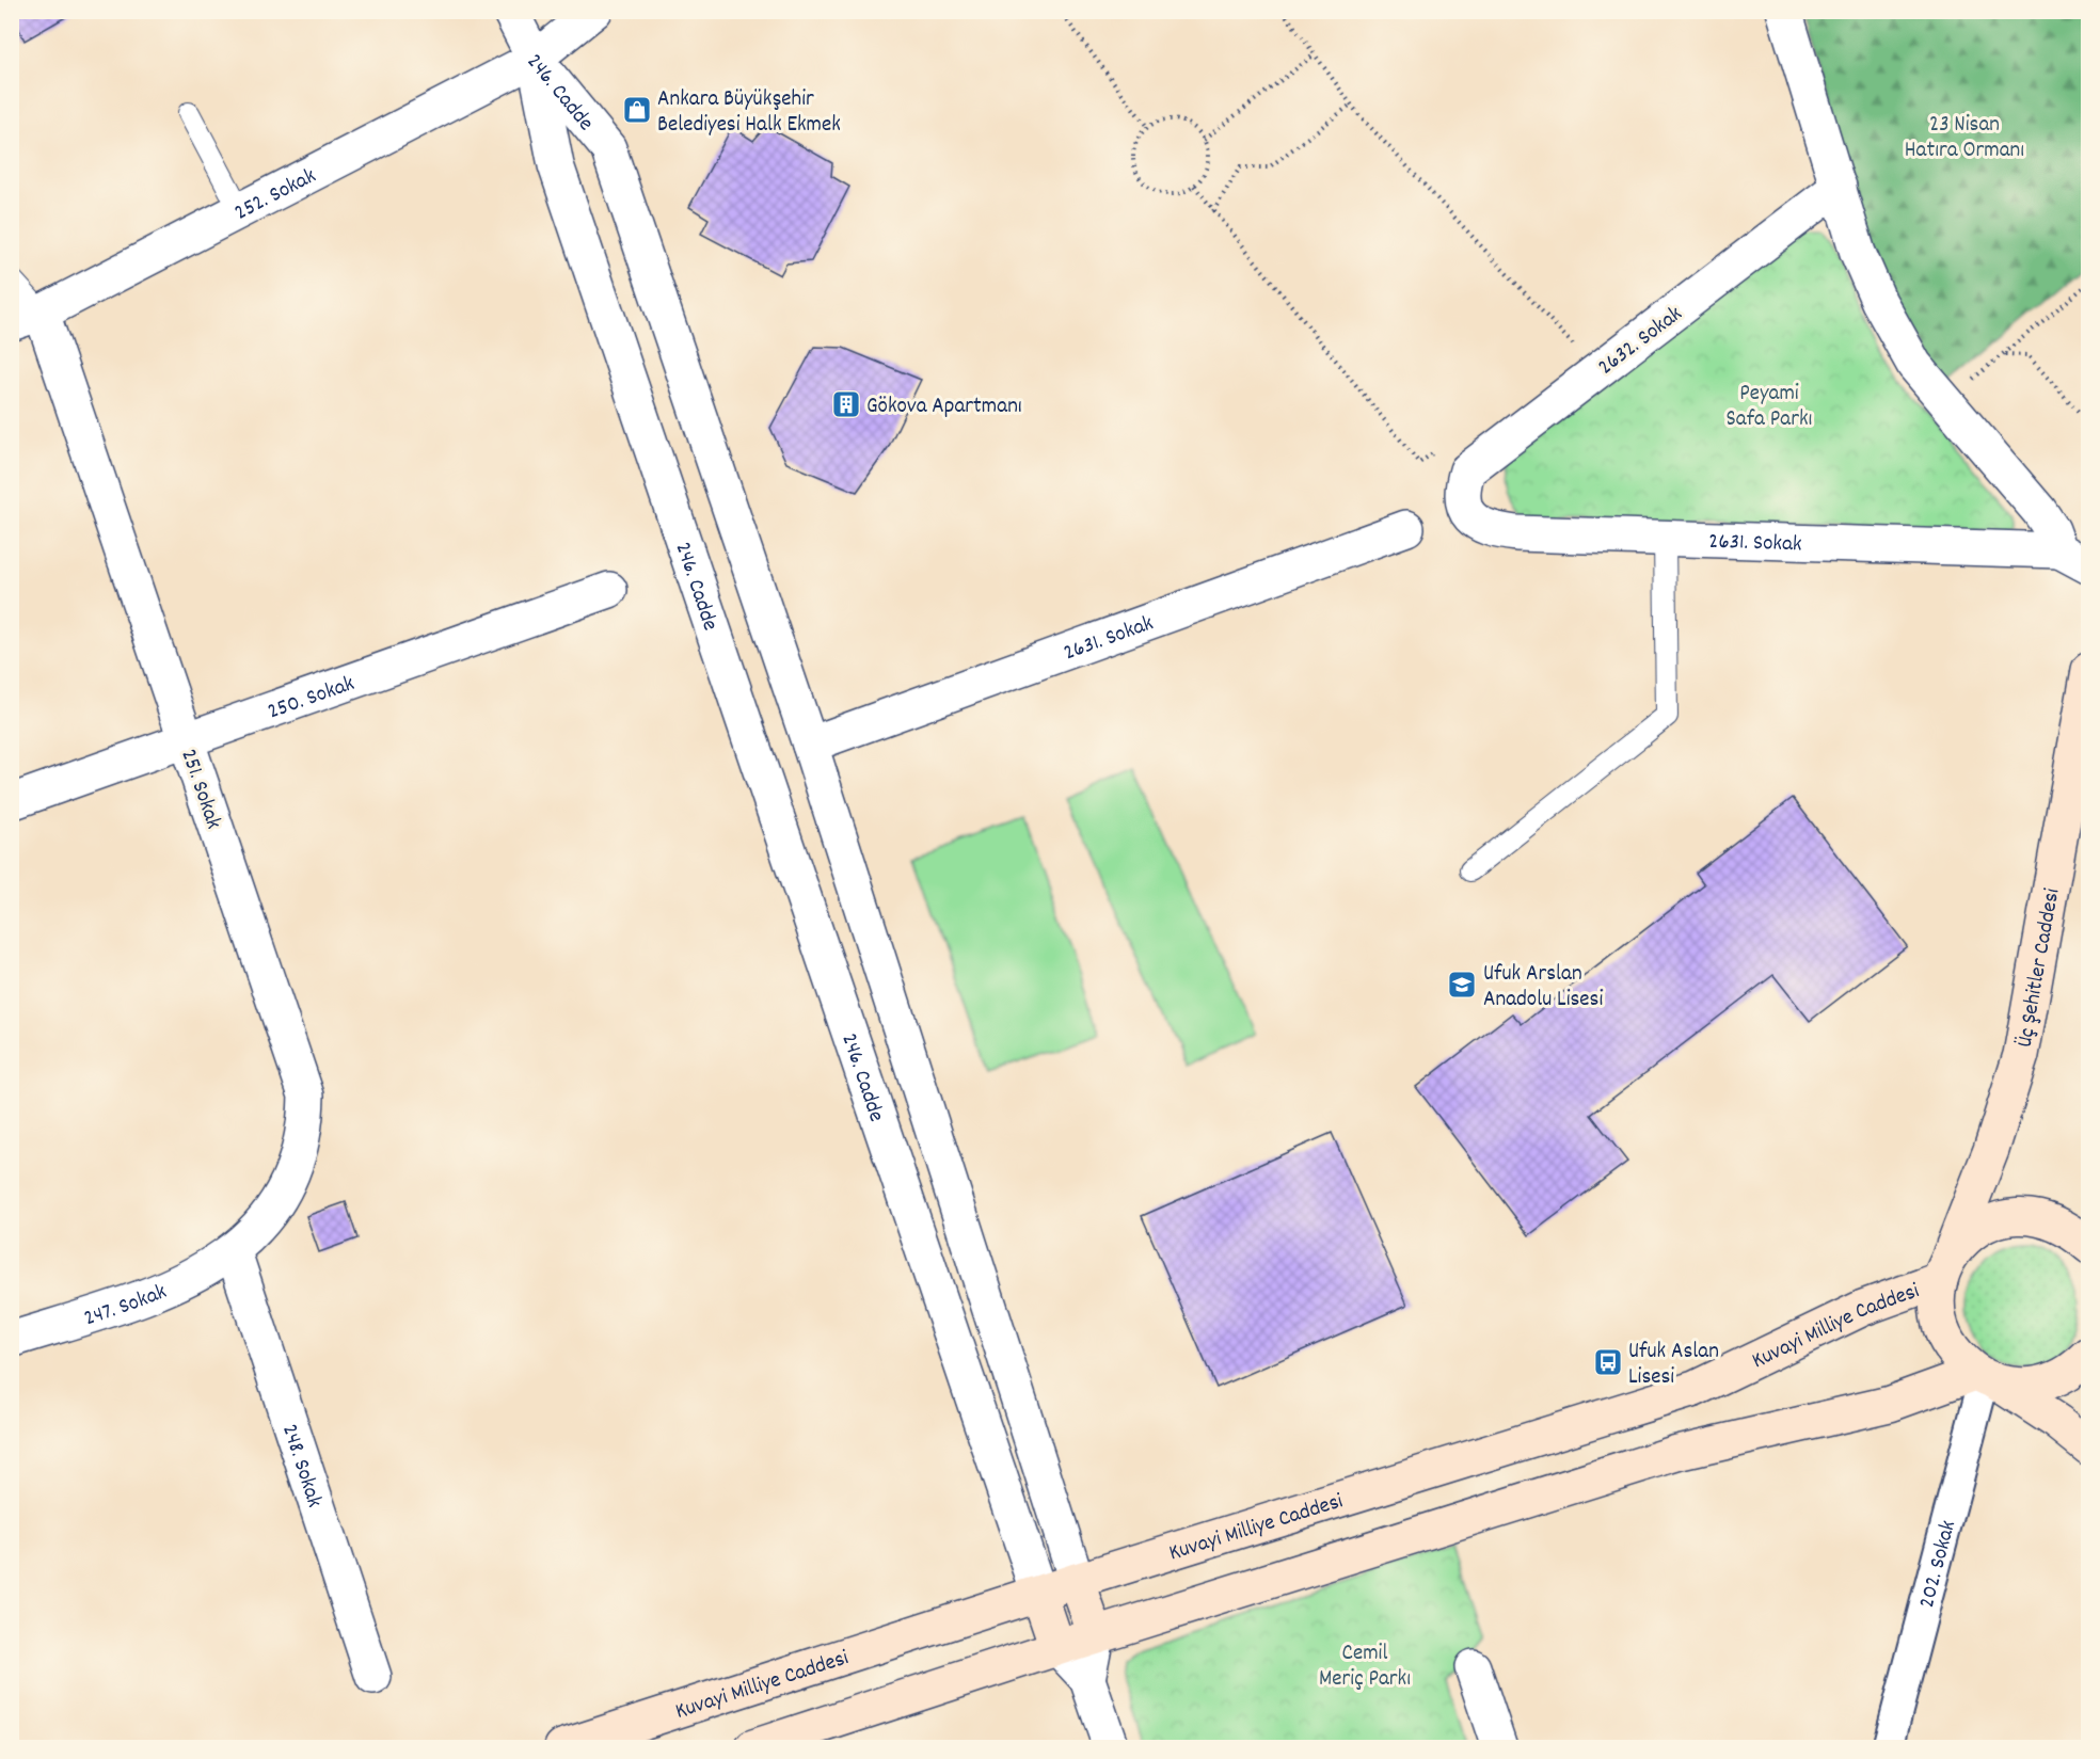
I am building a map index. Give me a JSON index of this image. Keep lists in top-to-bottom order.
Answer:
{
  "streets": {
    "main road": ["Üç Şehitler Caddesi", "Kuvayi Milliye Caddesi"],
    "street": [
      "246. Cadde",
      "252. Sokak",
      "2632. Sokak",
      "2631. Sokak",
      "250. Sokak",
      "251. Sokak",
      "247. Sokak",
      "248. Sokak",
      "202. Sokak"
    ]
  },
  "crossings": [
    ["246. Cadde", "252. Sokak"],
    ["246. Cadde", "2631. Sokak"],
    ["246. Cadde", "Kuvayi Milliye Caddesi"],
    ["252. Sokak", "251. Sokak"],
    ["2632. Sokak", "2631. Sokak"],
    ["250. Sokak", "251. Sokak"],
    ["251. Sokak", "247. Sokak"],
    ["251. Sokak", "248. Sokak"],
    ["Üç Şehitler Caddesi", "Kuvayi Milliye Caddesi"],
    ["Üç Şehitler Caddesi", "202. Sokak"],
    ["247. Sokak", "248. Sokak"]
  ],
  "parks": ["23 Nisan Hatıra Ormanı", "Peyami Safa Parkı", "Cemil Meriç Parkı"],
  "places": {
    "shop": ["Ankara Büyükşehir Belediyesi Halk Ekmek"],
    "building": ["Gökova Apartmanı"],
    "school or university": ["Ufuk Arslan Anadolu Lisesi"],
    "bus stop": ["Ufuk Aslan Lisesi"]
  }
}
